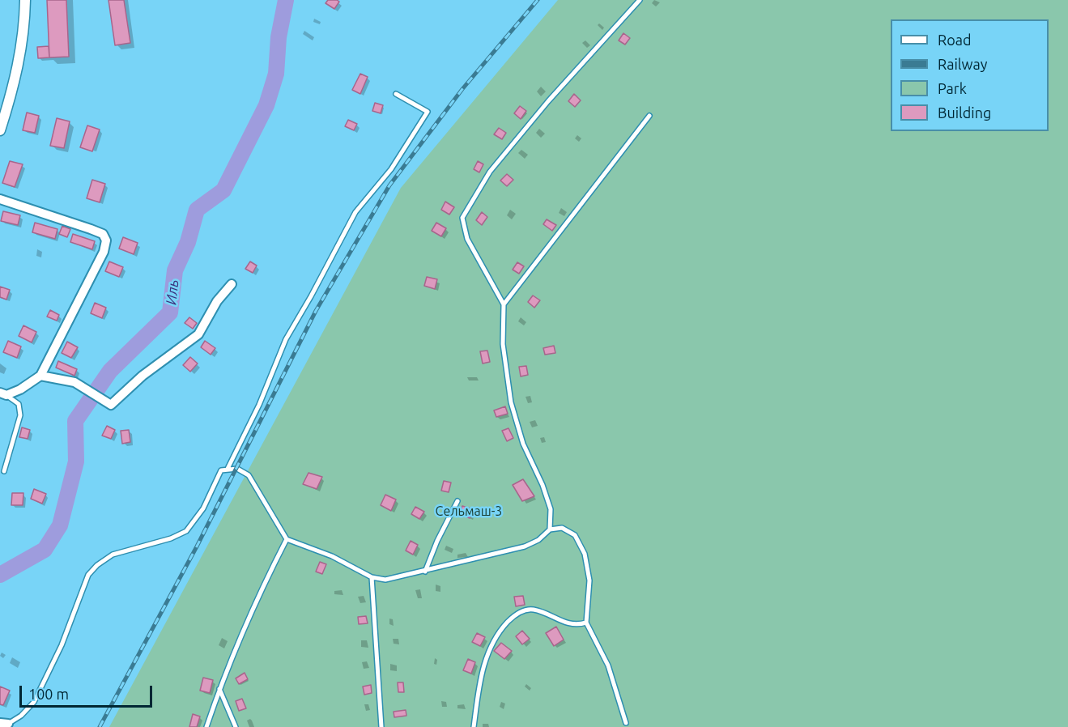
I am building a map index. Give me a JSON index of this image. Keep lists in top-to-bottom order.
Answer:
{
  "water": ["Иль"],
  "parks": ["Сельмаш-3"],
  "legend": [
    "Road",
    "Railway",
    "Park",
    "Building"
  ],
  "scale_bar": "100 m"
}
